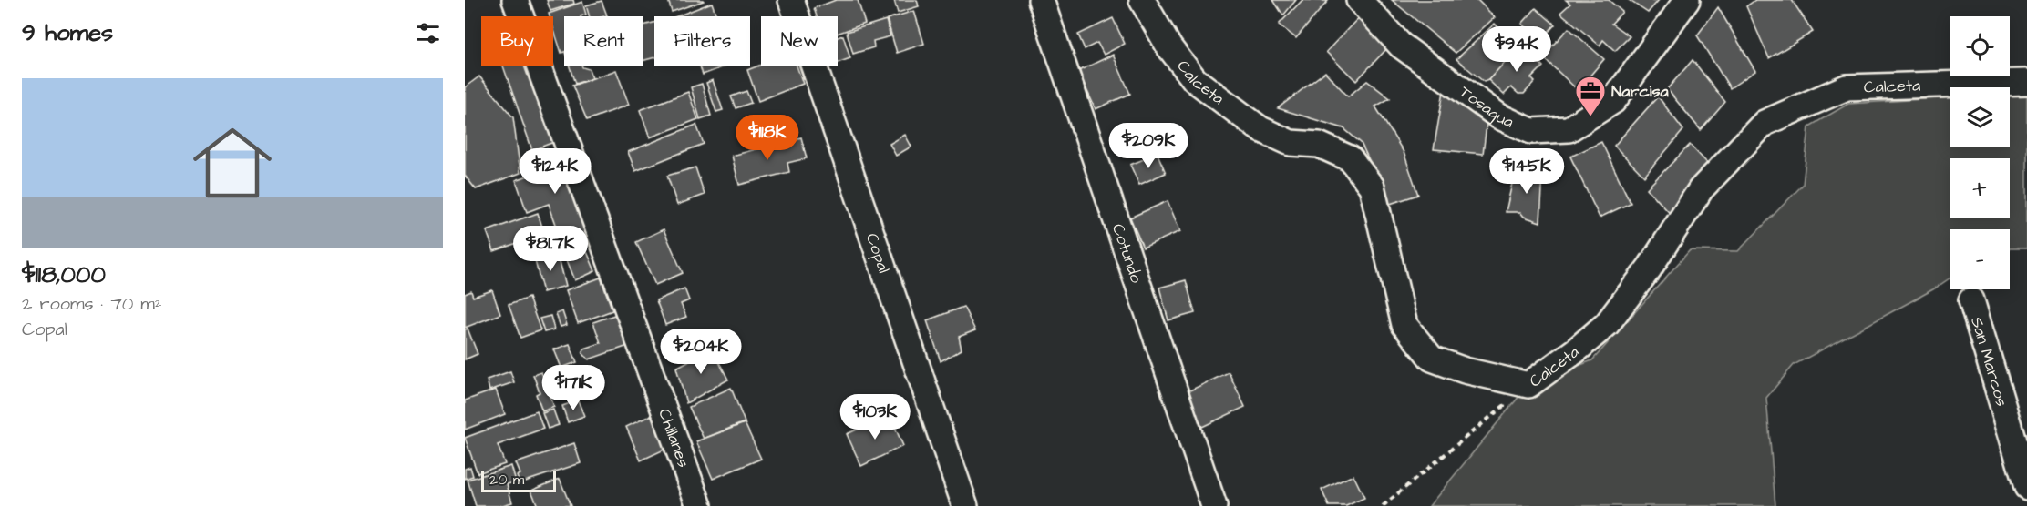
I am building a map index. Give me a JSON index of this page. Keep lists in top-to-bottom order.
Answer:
{
  "streets": {
    "street": [
      "Calceta",
      "Tosagua",
      "Copal",
      "Cotundo",
      "San Marcos",
      "Chillanes"
    ]
  },
  "places": {
    "office": ["Narcisa"]
  },
  "scale_bar": "20 m",
  "page": {
    "heading": "9 homes",
    "map_buttons": ["+", "−"],
    "chip": [
      "Buy",
      "Rent",
      "Filters",
      "New"
    ],
    "price": [
      "$94K",
      "$118K",
      "$209K",
      "$124K",
      "$145K",
      "$81.7K",
      "$204K",
      "$171K",
      "$103K"
    ],
    "list": [
      {
        "name": "$118,000",
        "note": "2 rooms · 70 m² · Copal"
      }
    ],
    "scale": "20 m"
  }
}
